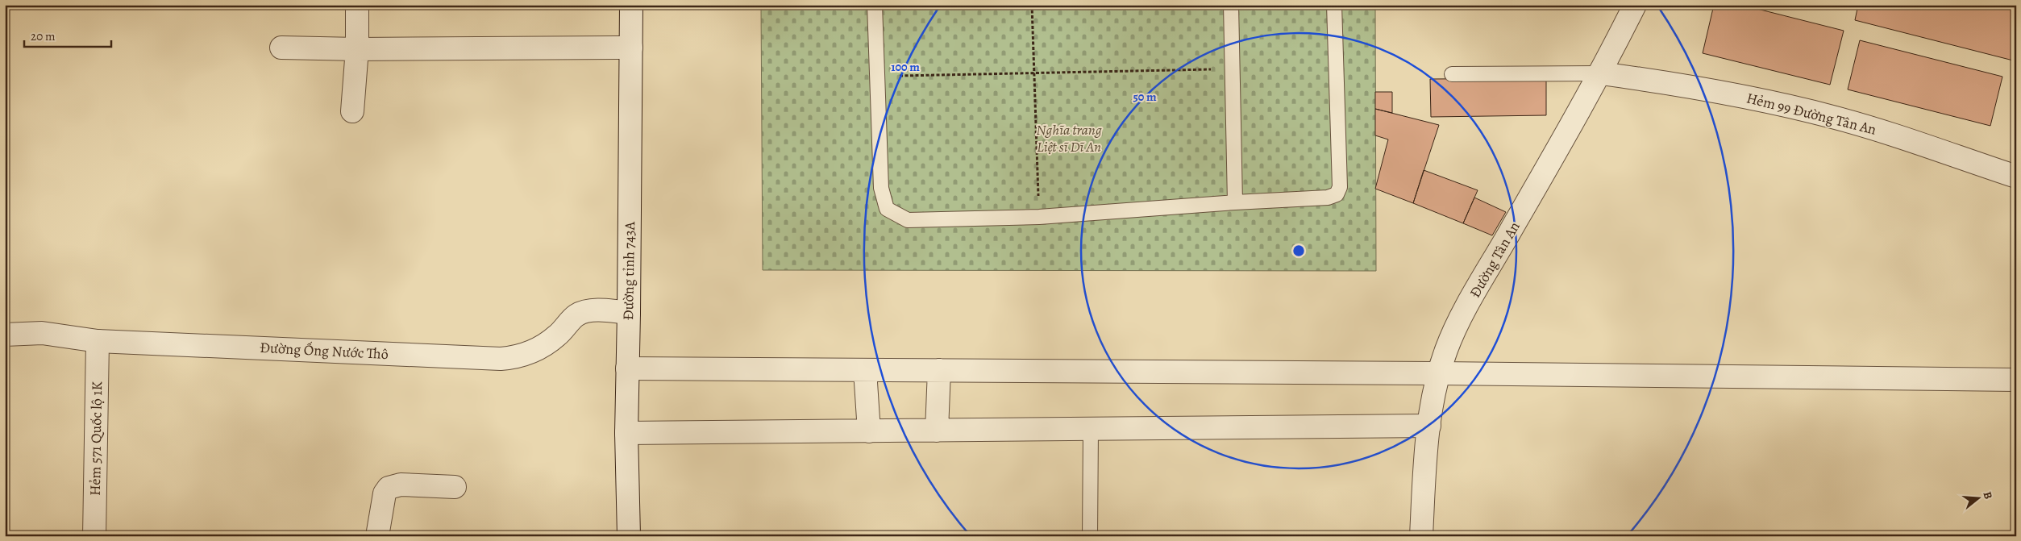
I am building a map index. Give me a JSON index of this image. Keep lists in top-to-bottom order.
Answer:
{
  "streets": {
    "street": [
      "Hẻm 99 Đường Tân An",
      "Đường Tân An",
      "Đường tỉnh 743A",
      "Đường Ống Nước Thô",
      "Hẻm 571 Quốc lộ 1K"
    ]
  },
  "crossings": [
    ["Hẻm 99 Đường Tân An", "Đường Tân An"],
    ["Đường tỉnh 743A", "Đường Ống Nước Thô"],
    ["Đường Ống Nước Thô", "Hẻm 571 Quốc lộ 1K"]
  ],
  "parks": ["Nghĩa trang Liệt sĩ Dĩ An"],
  "scale_bar": "20 m",
  "north": "right",
  "rings": ["100 m", "50 m"]
}
